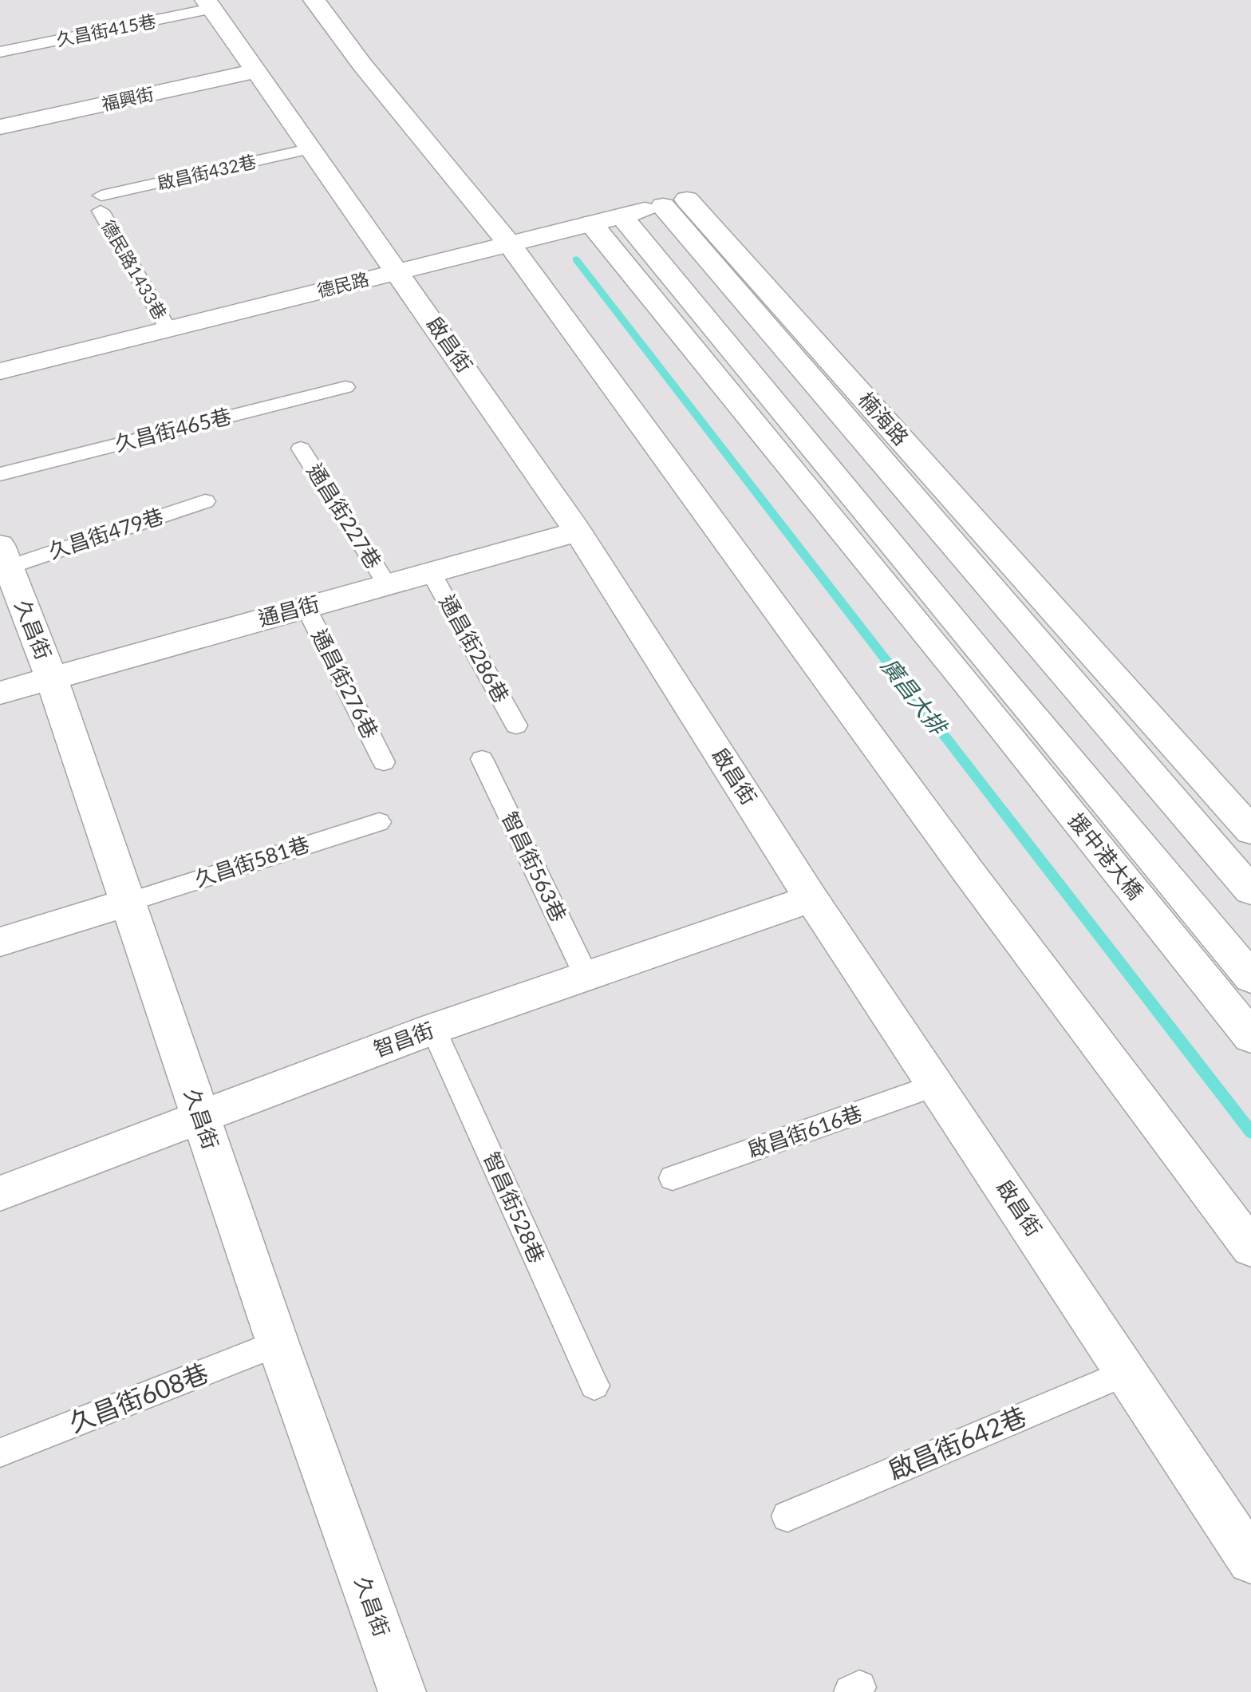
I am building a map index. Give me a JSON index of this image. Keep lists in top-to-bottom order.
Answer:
{
  "streets": {
    "street": [
      "福興街",
      "德民路",
      "啟昌街",
      "楠海路",
      "通昌街",
      "久昌街",
      "援中港大橋",
      "智昌街"
    ],
    "lane": [
      "久昌街415巷",
      "啟昌街432巷",
      "德民路1433巷",
      "久昌街465巷",
      "通昌街227巷",
      "久昌街479巷",
      "通昌街286巷",
      "通昌街276巷",
      "久昌街581巷",
      "智昌街563巷",
      "啟昌街616巷",
      "智昌街528巷",
      "久昌街608巷",
      "啟昌街642巷"
    ]
  },
  "crossings": [
    ["久昌街415巷", "啟昌街"],
    ["福興街", "啟昌街"],
    ["啟昌街432巷", "德民路1433巷"],
    ["啟昌街432巷", "啟昌街"],
    ["德民路1433巷", "德民路"],
    ["德民路", "啟昌街"],
    ["德民路", "楠海路"],
    ["啟昌街", "通昌街"],
    ["啟昌街", "智昌街"],
    ["啟昌街", "啟昌街616巷"],
    ["啟昌街", "啟昌街642巷"],
    ["通昌街227巷", "通昌街"],
    ["久昌街479巷", "久昌街"],
    ["通昌街", "久昌街"],
    ["通昌街", "通昌街286巷"],
    ["通昌街", "通昌街276巷"],
    ["久昌街", "久昌街581巷"],
    ["久昌街", "智昌街"],
    ["久昌街", "久昌街608巷"],
    ["智昌街563巷", "智昌街"],
    ["智昌街", "智昌街528巷"]
  ],
  "water": ["廣昌大排"]
}
